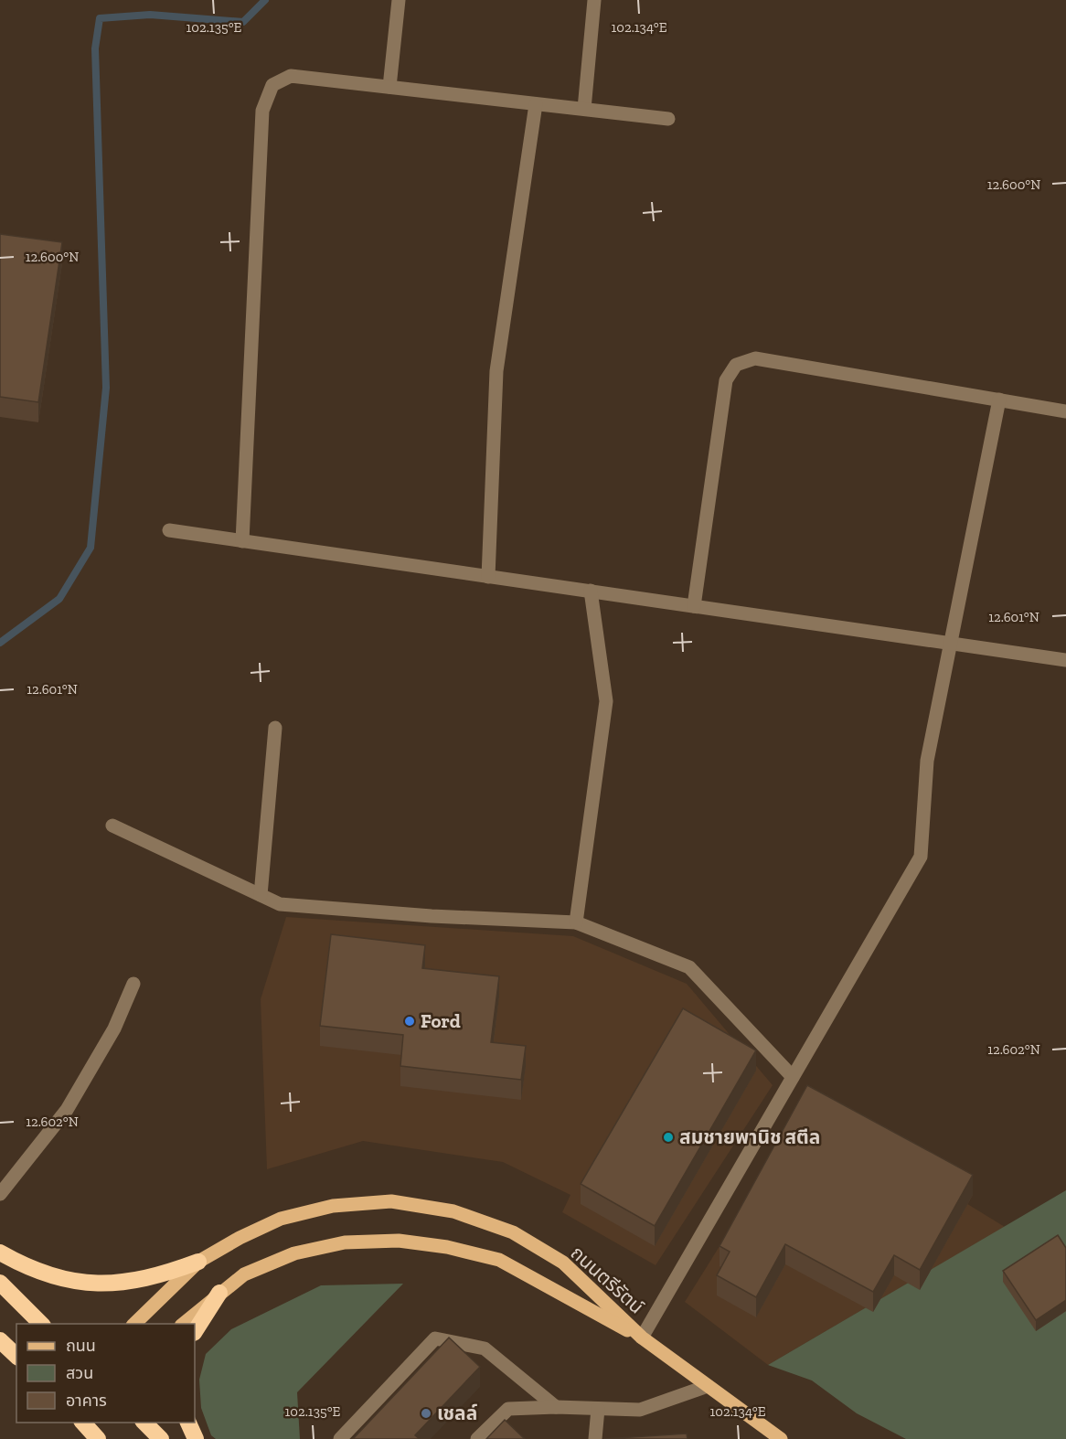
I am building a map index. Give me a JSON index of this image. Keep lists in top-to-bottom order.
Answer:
{
  "streets": {
    "main road": ["ถนนตรีรัตน์"]
  },
  "places": ["Ford", "สมชายพานิช สตีล", "เชลล์"],
  "legend": ["ถนน", "สวน", "อาคาร"],
  "coordinates": [
    "102.135°E",
    "102.134°E",
    "12.600°N",
    "12.601°N",
    "12.602°N"
  ]
}
